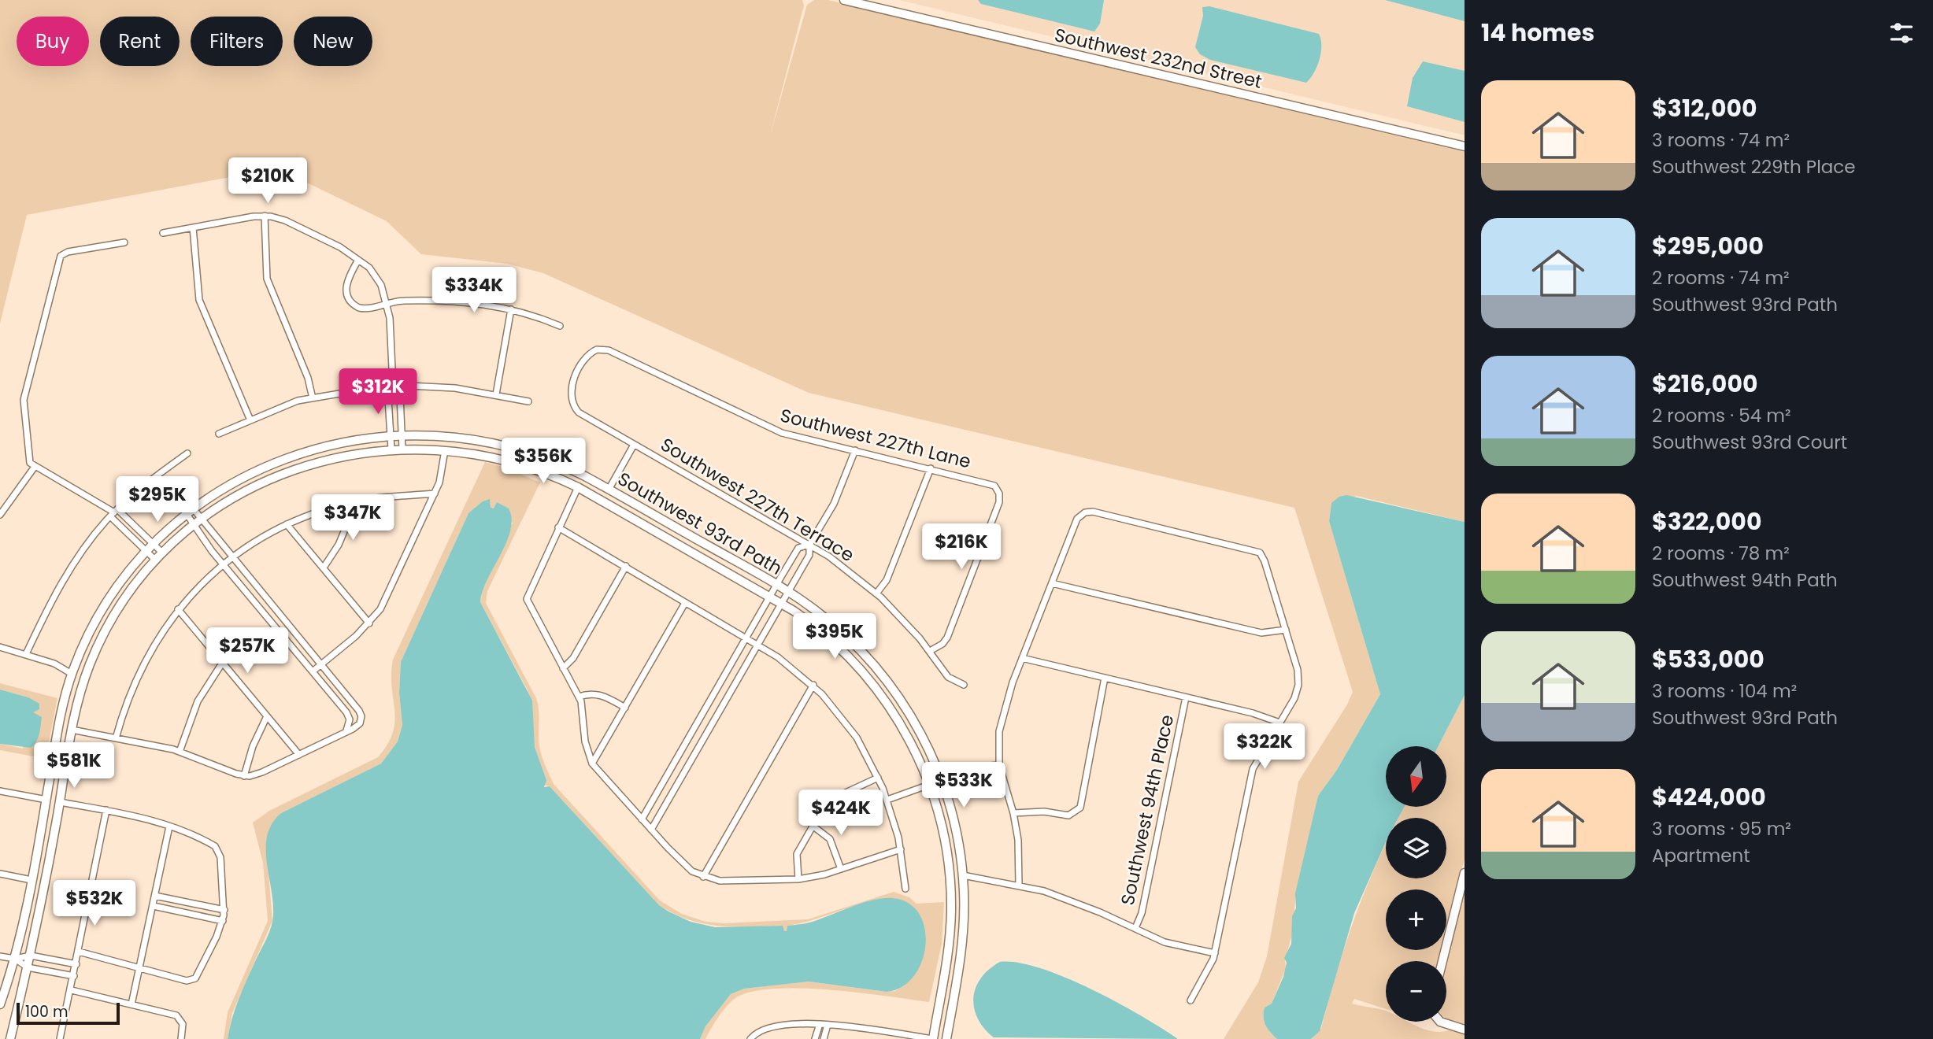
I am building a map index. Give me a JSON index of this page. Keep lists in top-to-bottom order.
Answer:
{
  "streets": {
    "street": [
      "Southwest 232nd Street",
      "Southwest 227th Lane",
      "Southwest 227th Terrace",
      "Southwest 93rd Path",
      "Southwest 94th Place"
    ]
  },
  "crossings": [
    ["Southwest 227th Lane", "Southwest 227th Terrace"]
  ],
  "scale_bar": "100 m",
  "north": "bottom",
  "page": {
    "heading": "14 homes",
    "chip": [
      "Buy",
      "Rent",
      "Filters",
      "New"
    ],
    "list": [
      {
        "name": "$312,000",
        "note": "3 rooms · 74 m² · Southwest 229th Place"
      },
      {
        "name": "$295,000",
        "note": "2 rooms · 74 m² · Southwest 93rd Path"
      },
      {
        "name": "$216,000",
        "note": "2 rooms · 54 m² · Southwest 93rd Court"
      },
      {
        "name": "$322,000",
        "note": "2 rooms · 78 m² · Southwest 94th Path"
      },
      {
        "name": "$533,000",
        "note": "3 rooms · 104 m² · Southwest 93rd Path"
      },
      {
        "name": "$424,000",
        "note": "3 rooms · 95 m² · Apartment"
      }
    ],
    "price": [
      "$210K",
      "$334K",
      "$312K",
      "$356K",
      "$295K",
      "$347K",
      "$216K",
      "$395K",
      "$257K",
      "$322K",
      "$581K",
      "$533K",
      "$424K",
      "$532K"
    ],
    "map_buttons": ["+", "−"],
    "scale": "100 m"
  }
}
